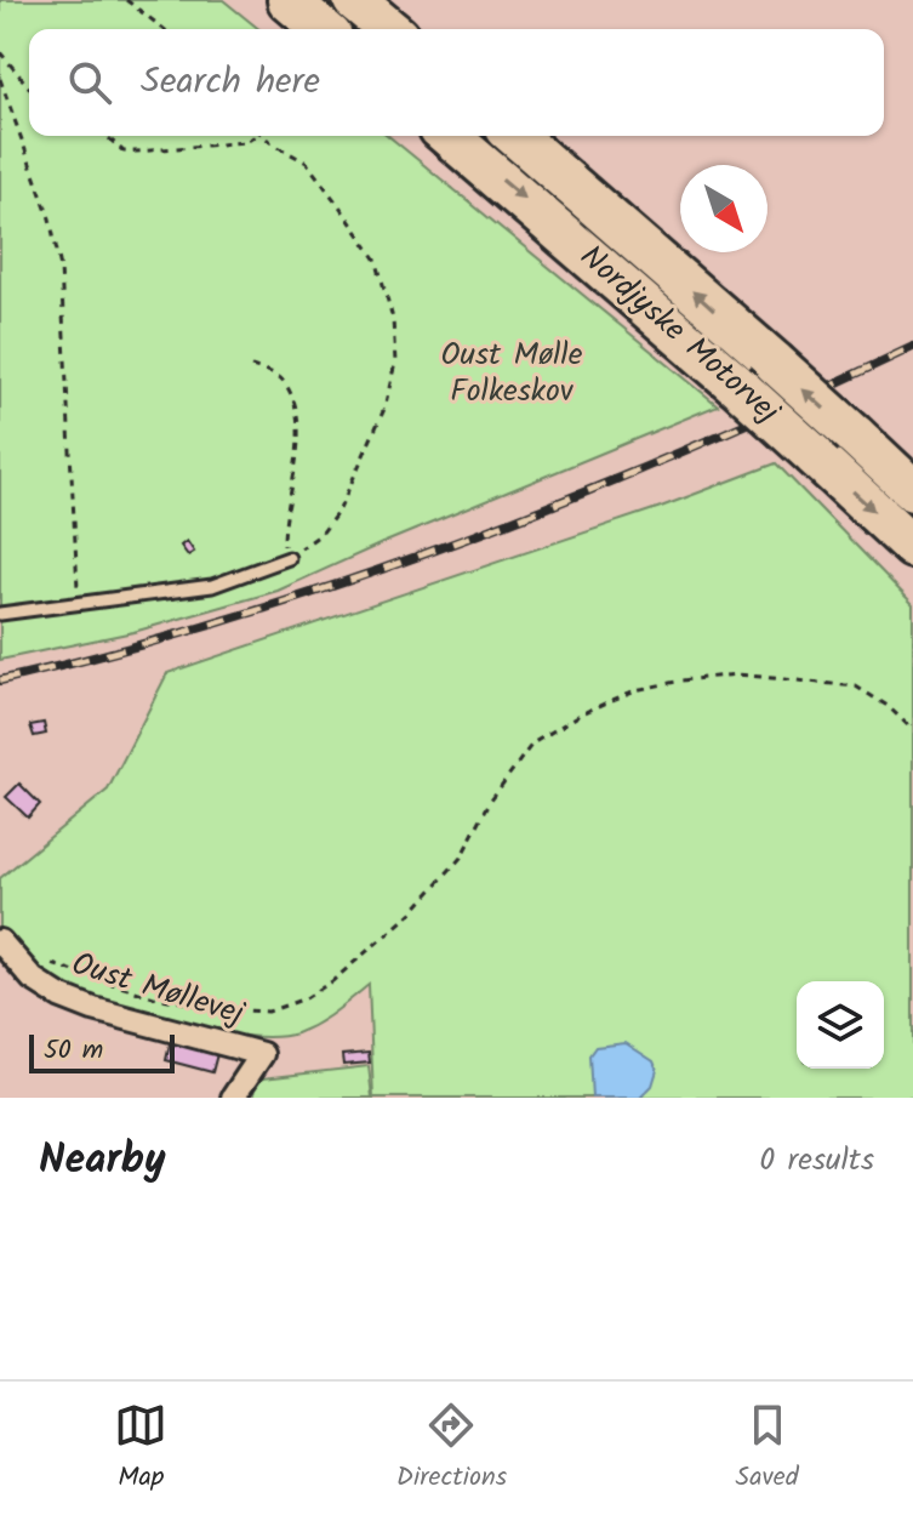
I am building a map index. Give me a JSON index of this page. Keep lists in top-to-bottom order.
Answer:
{
  "streets": {
    "highway": ["Nordjyske Motorvej"],
    "street": ["Oust Møllevej"]
  },
  "parks": ["Oust Mølle Folkeskov"],
  "scale_bar": "50 m",
  "north": "bottom right",
  "page": {
    "search": "Search here",
    "scale": "50 m",
    "heading": ["Nearby", "0 results"],
    "nav": ["Map", "Directions", "Saved"]
  }
}
